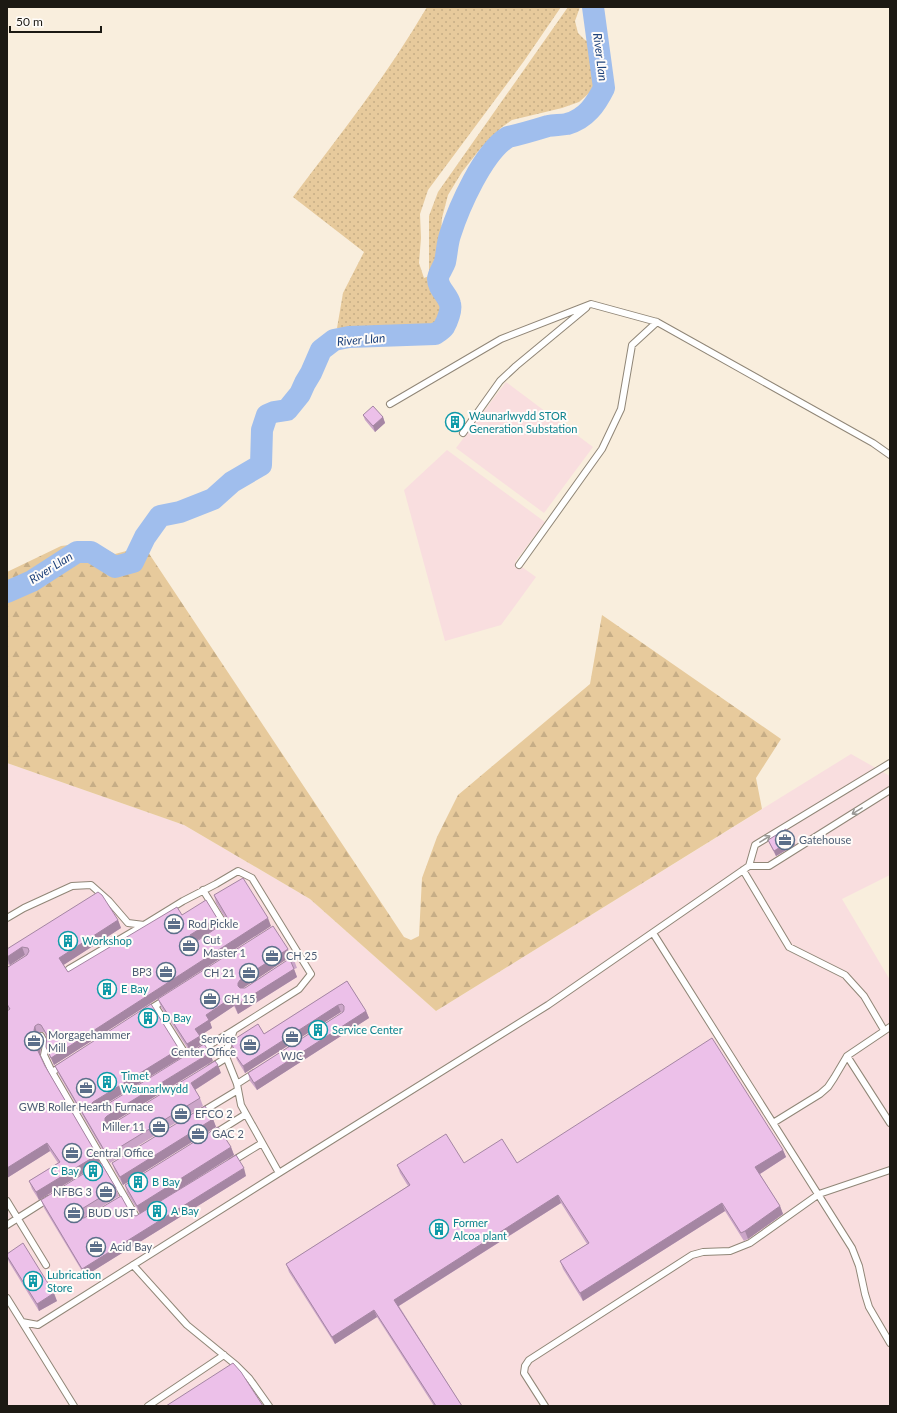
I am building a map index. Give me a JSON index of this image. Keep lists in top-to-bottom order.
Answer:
{
  "water": ["River Llan"],
  "places": {
    "building": [
      "Waunarlwydd STOR Generation Substation",
      "Workshop",
      "E Bay",
      "D Bay",
      "Service Center",
      "Timet Waunarlwydd",
      "C Bay",
      "B Bay",
      "A Bay",
      "Former Alcoa plant",
      "Lubrication Store"
    ],
    "office": [
      "Gatehouse",
      "Rod Pickle",
      "Cut Master 1",
      "CH 25",
      "BP3",
      "CH 21",
      "CH 15",
      "WJC",
      "Morgagehammer Mill",
      "Service Center Office",
      "GWB Roller Hearth Furnace",
      "EFCO 2",
      "Miller 11",
      "GAC 2",
      "Central Office",
      "NFBG 3",
      "BUD UST",
      "Acid Bay"
    ]
  },
  "scale_bar": "50 m"
}
